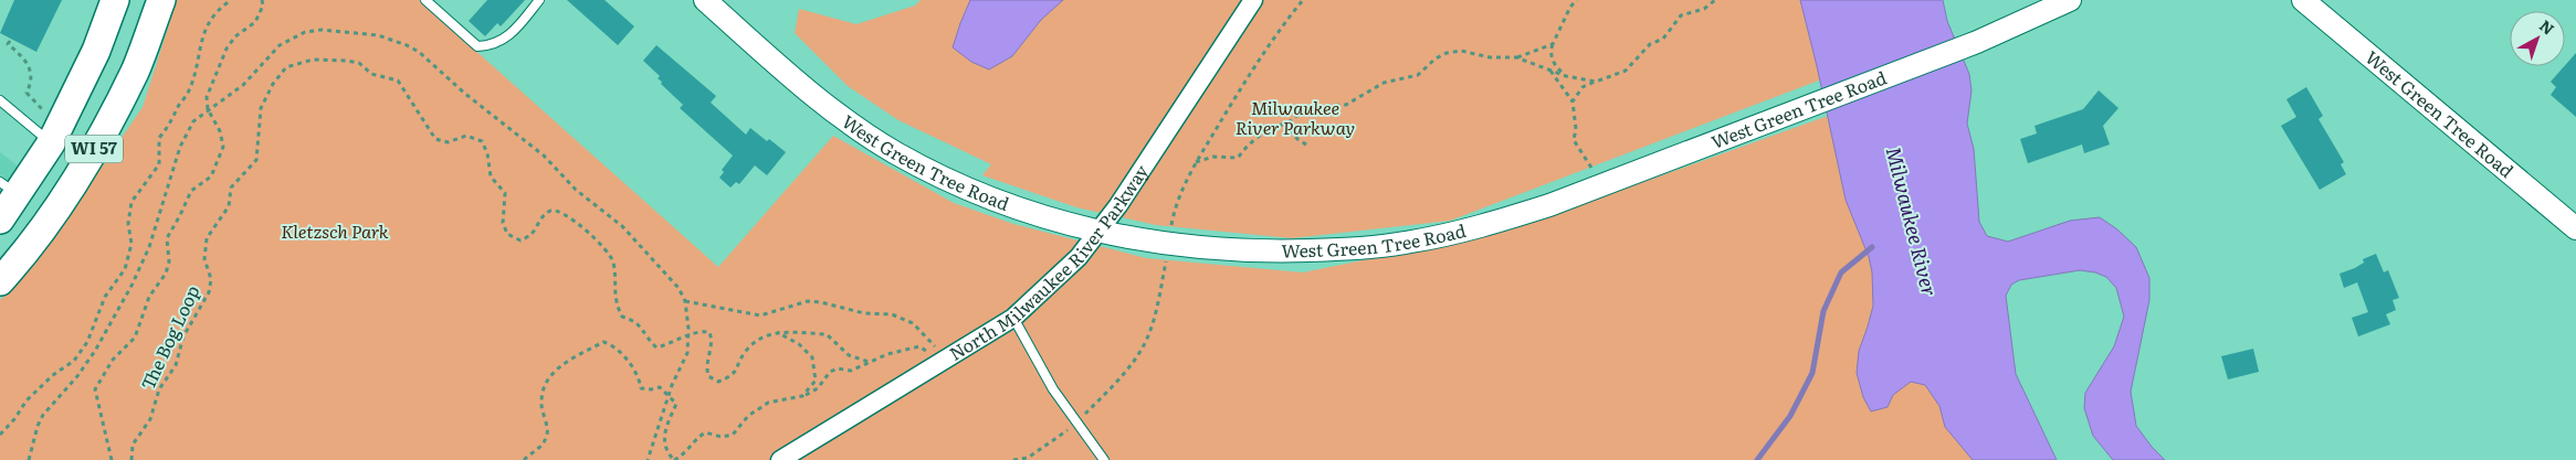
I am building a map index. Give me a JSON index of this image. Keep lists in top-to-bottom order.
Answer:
{
  "streets": {
    "main road": ["WI 57"],
    "street": ["West Green Tree Road", "North Milwaukee River Parkway"],
    "path": ["The Bog Loop"]
  },
  "crossings": [
    ["West Green Tree Road", "North Milwaukee River Parkway"]
  ],
  "water": ["Milwaukee River"],
  "parks": ["Milwaukee River Parkway", "Kletzsch Park"],
  "north": "top right"
}
